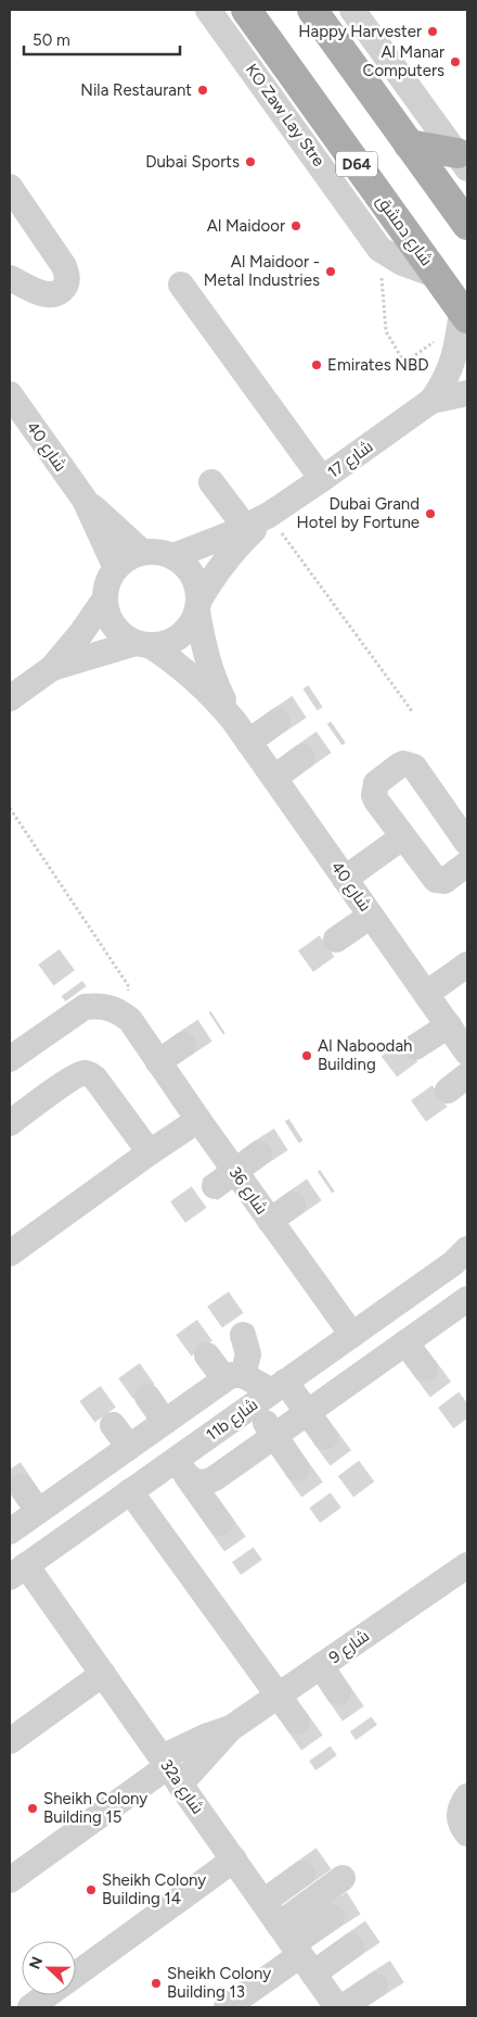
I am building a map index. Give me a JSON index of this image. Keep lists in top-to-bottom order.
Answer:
{
  "streets": {
    "main road": ["D64", "شارع دمشق"],
    "street": [
      "KO Zaw Lay Stre",
      "شارع 40",
      "شارع 17",
      "شارع 36",
      "11b شارع",
      "شارع 9",
      "32a شارع"
    ]
  },
  "crossings": [
    ["KO Zaw Lay Stre", "شارع دمشق"],
    ["شارع دمشق", "شارع 17"],
    ["شارع 40", "شارع 17"],
    ["شارع 36", "11b شارع"],
    ["11b شارع", "32a شارع"],
    ["شارع 9", "32a شارع"]
  ],
  "places": [
    "Happy Harvester",
    "Al Manar Computers",
    "Nila Restaurant",
    "Dubai Sports",
    "Al Maidoor",
    "Al Maidoor - Metal Industries",
    "Emirates NBD",
    "Dubai Grand Hotel by Fortune",
    "Al Naboodah Building",
    "Sheikh Colony Building 15",
    "Sheikh Colony Building 14",
    "Sheikh Colony Building 13"
  ],
  "scale_bar": "50 m",
  "north": "left"
}
